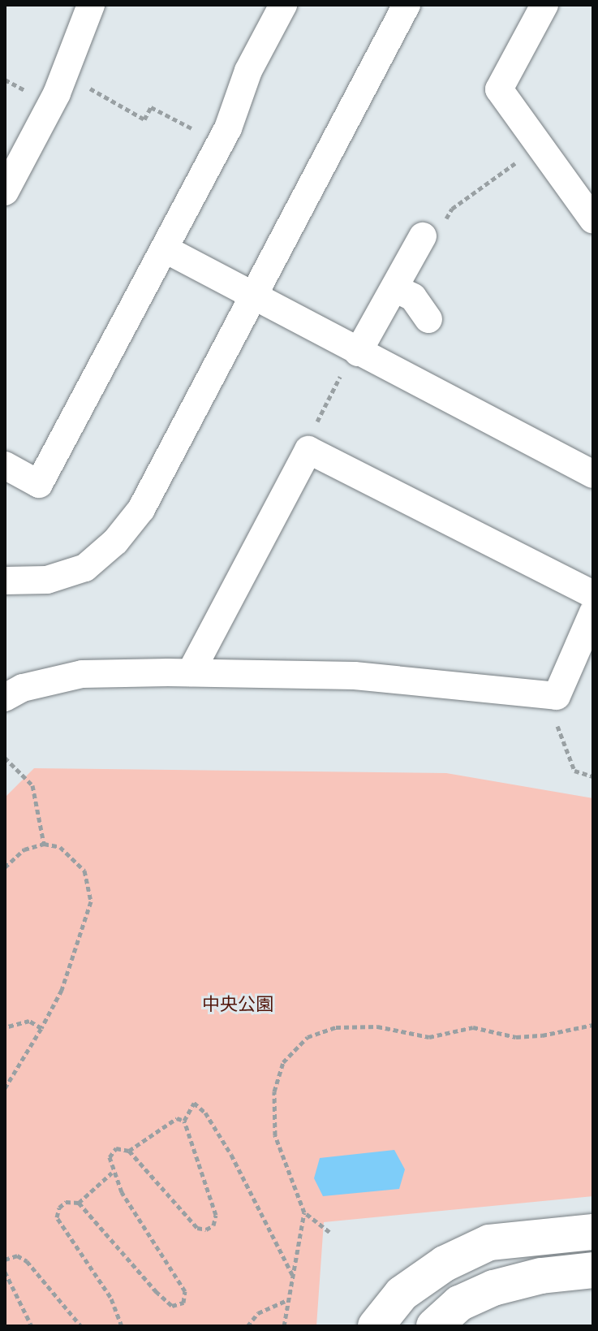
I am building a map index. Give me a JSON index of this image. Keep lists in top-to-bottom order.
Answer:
{
  "parks": ["中央公園"]
}
